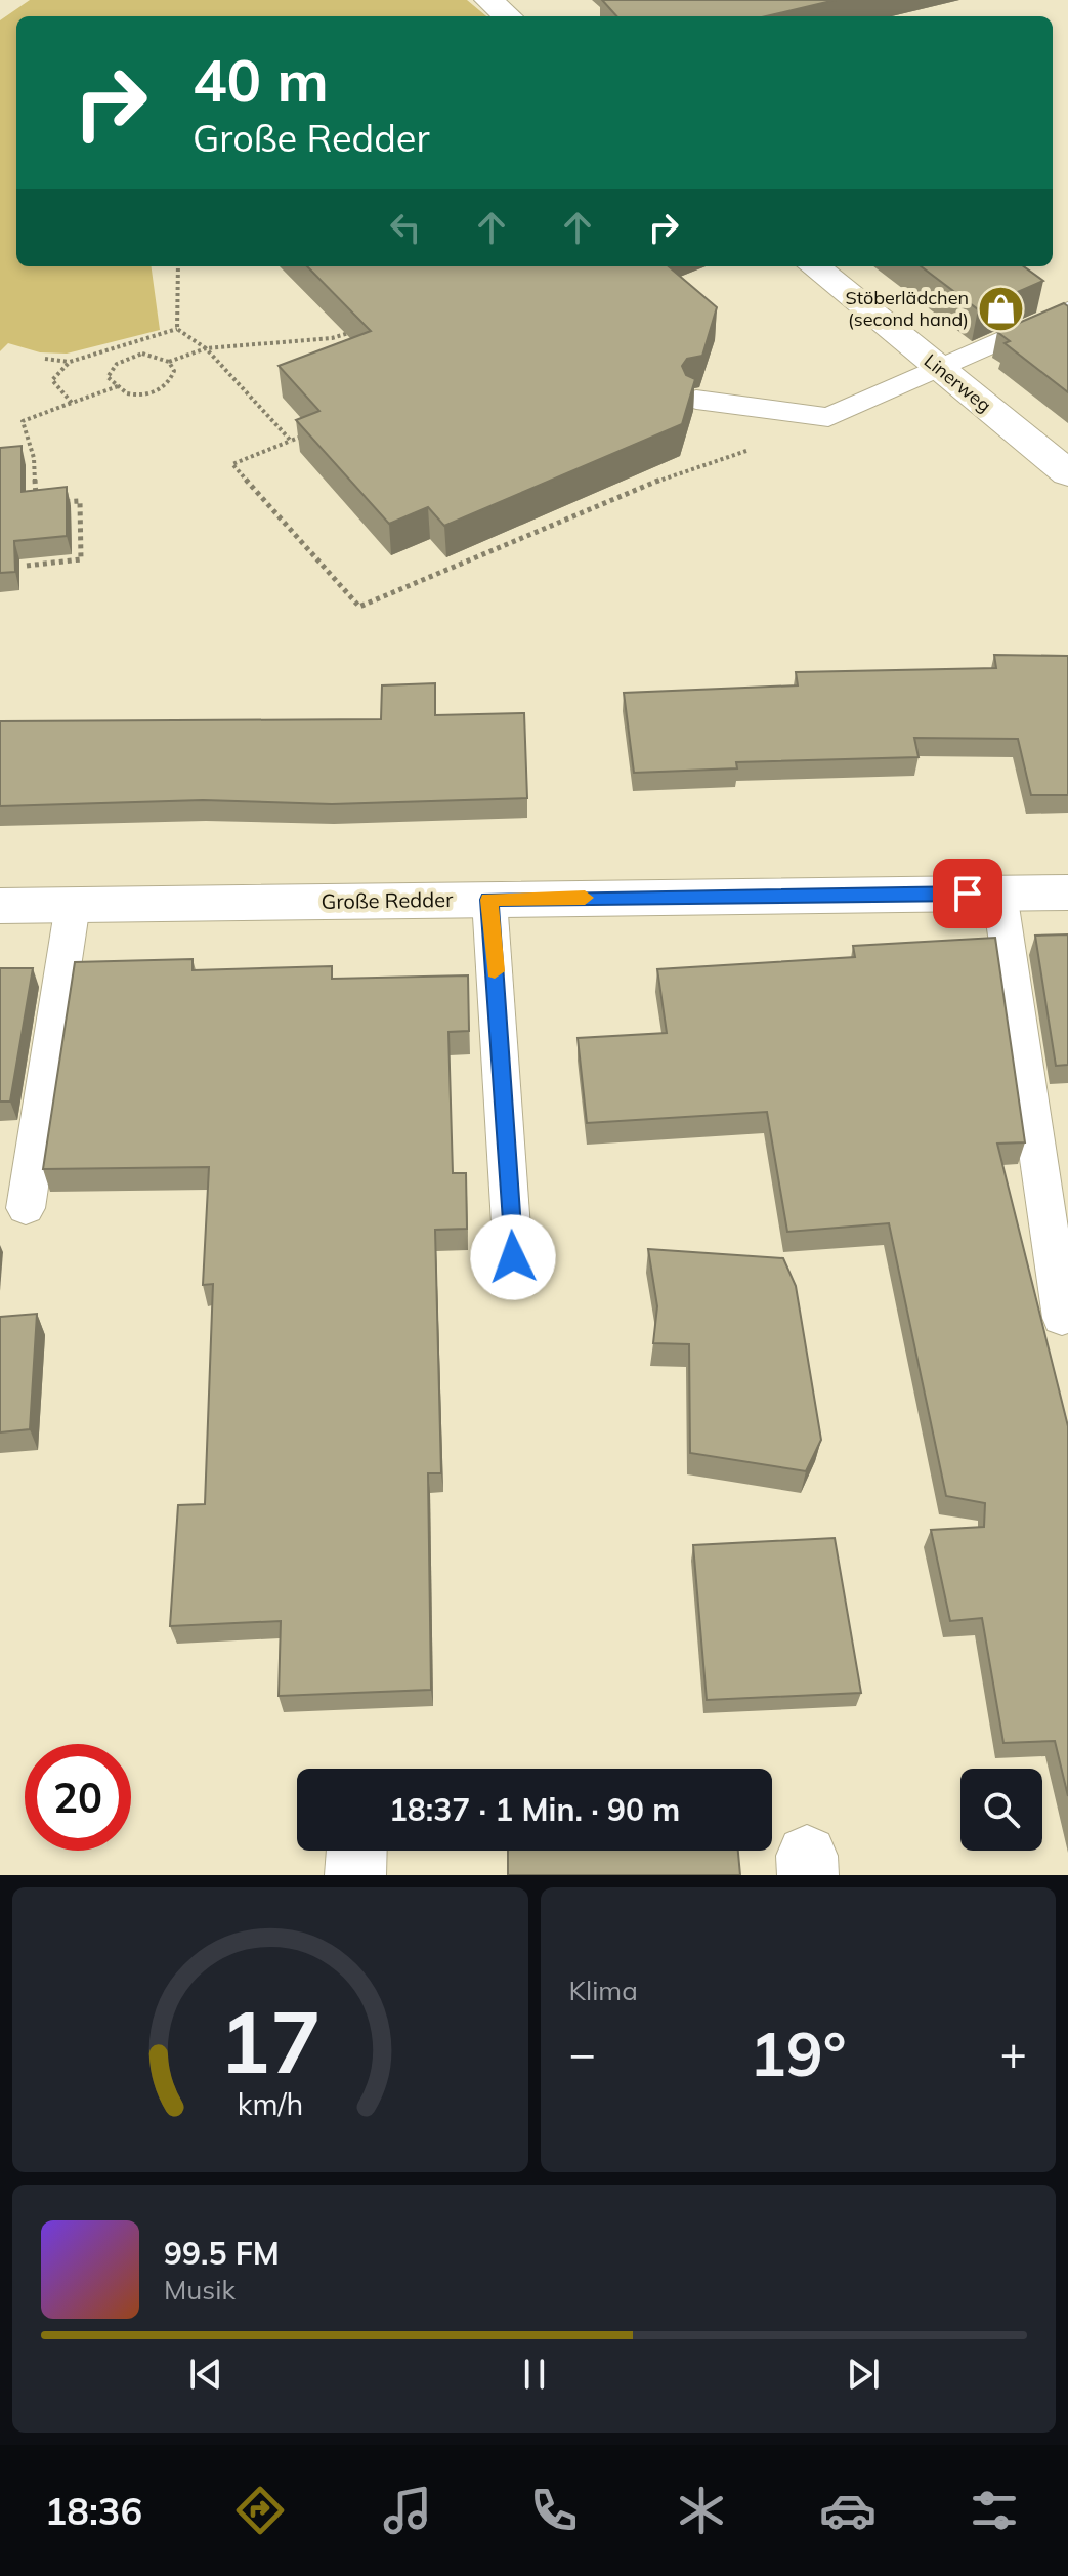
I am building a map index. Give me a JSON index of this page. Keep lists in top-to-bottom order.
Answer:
{
  "streets": {
    "street": ["Linerweg", "Große Redder"]
  },
  "places": {
    "shop": ["Stöberlädchen (second hand)"]
  },
  "page": {
    "turn": ["40 m", "Große Redder"],
    "limit": "20",
    "trip": "18:37 · 1 Min. · 90 m",
    "tile": "Klima",
    "heat": ["−", "19°", "+"],
    "song": ["99.5 FM", "Musik"],
    "tabs": "18:36",
    "gauge": ["17", "km/h"]
  }
}
